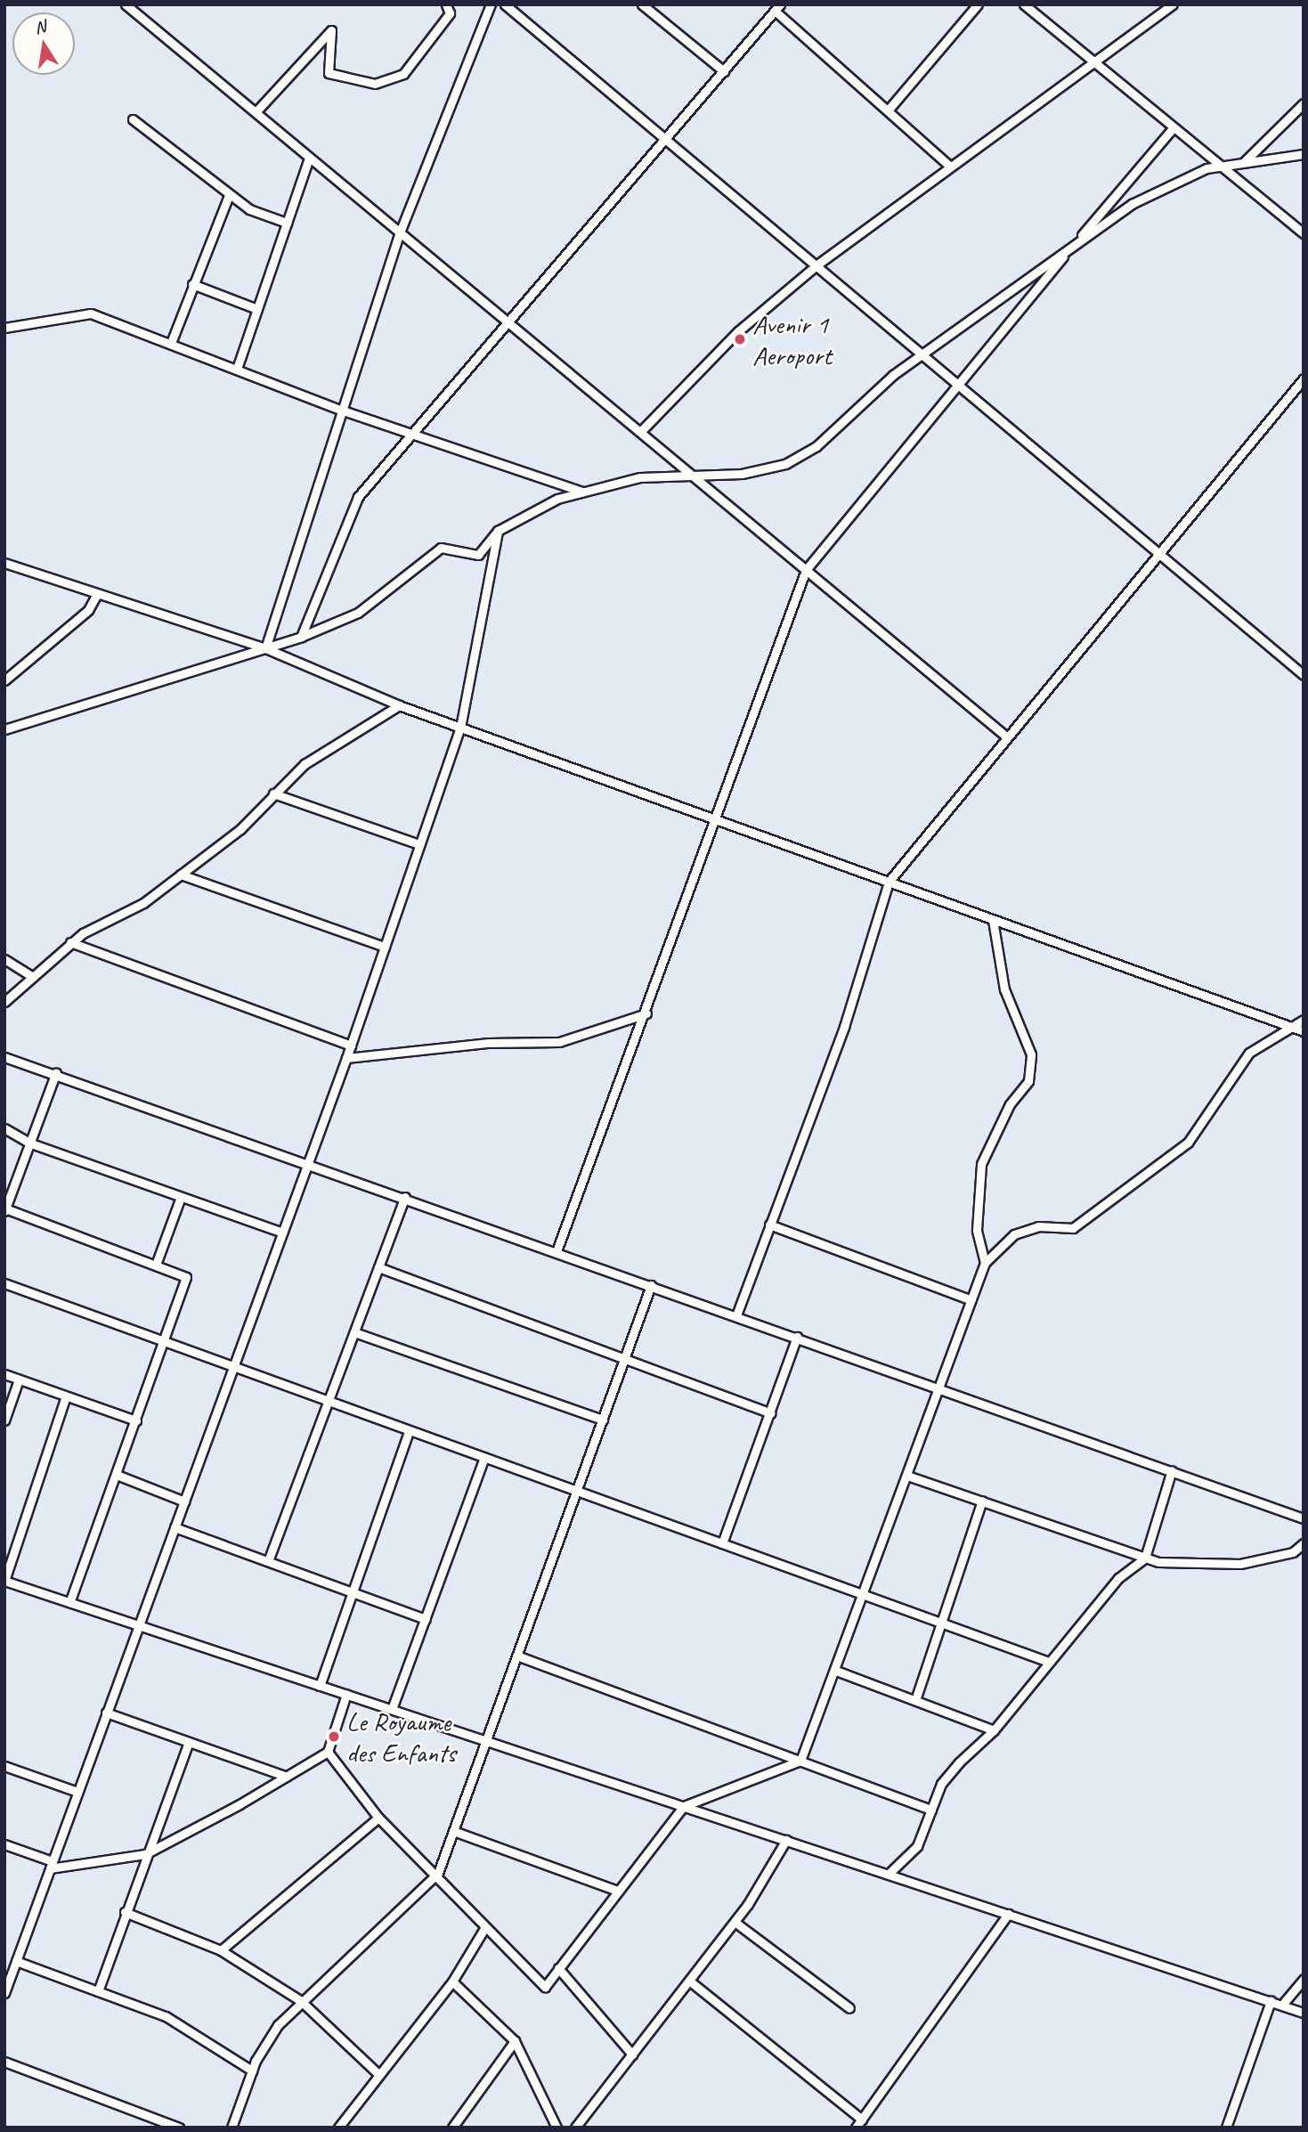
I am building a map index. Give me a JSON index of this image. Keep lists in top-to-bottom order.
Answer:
{
  "places": ["Avenir 1 Aeroport", "Le Royaume des Enfants"],
  "north": "top"
}
